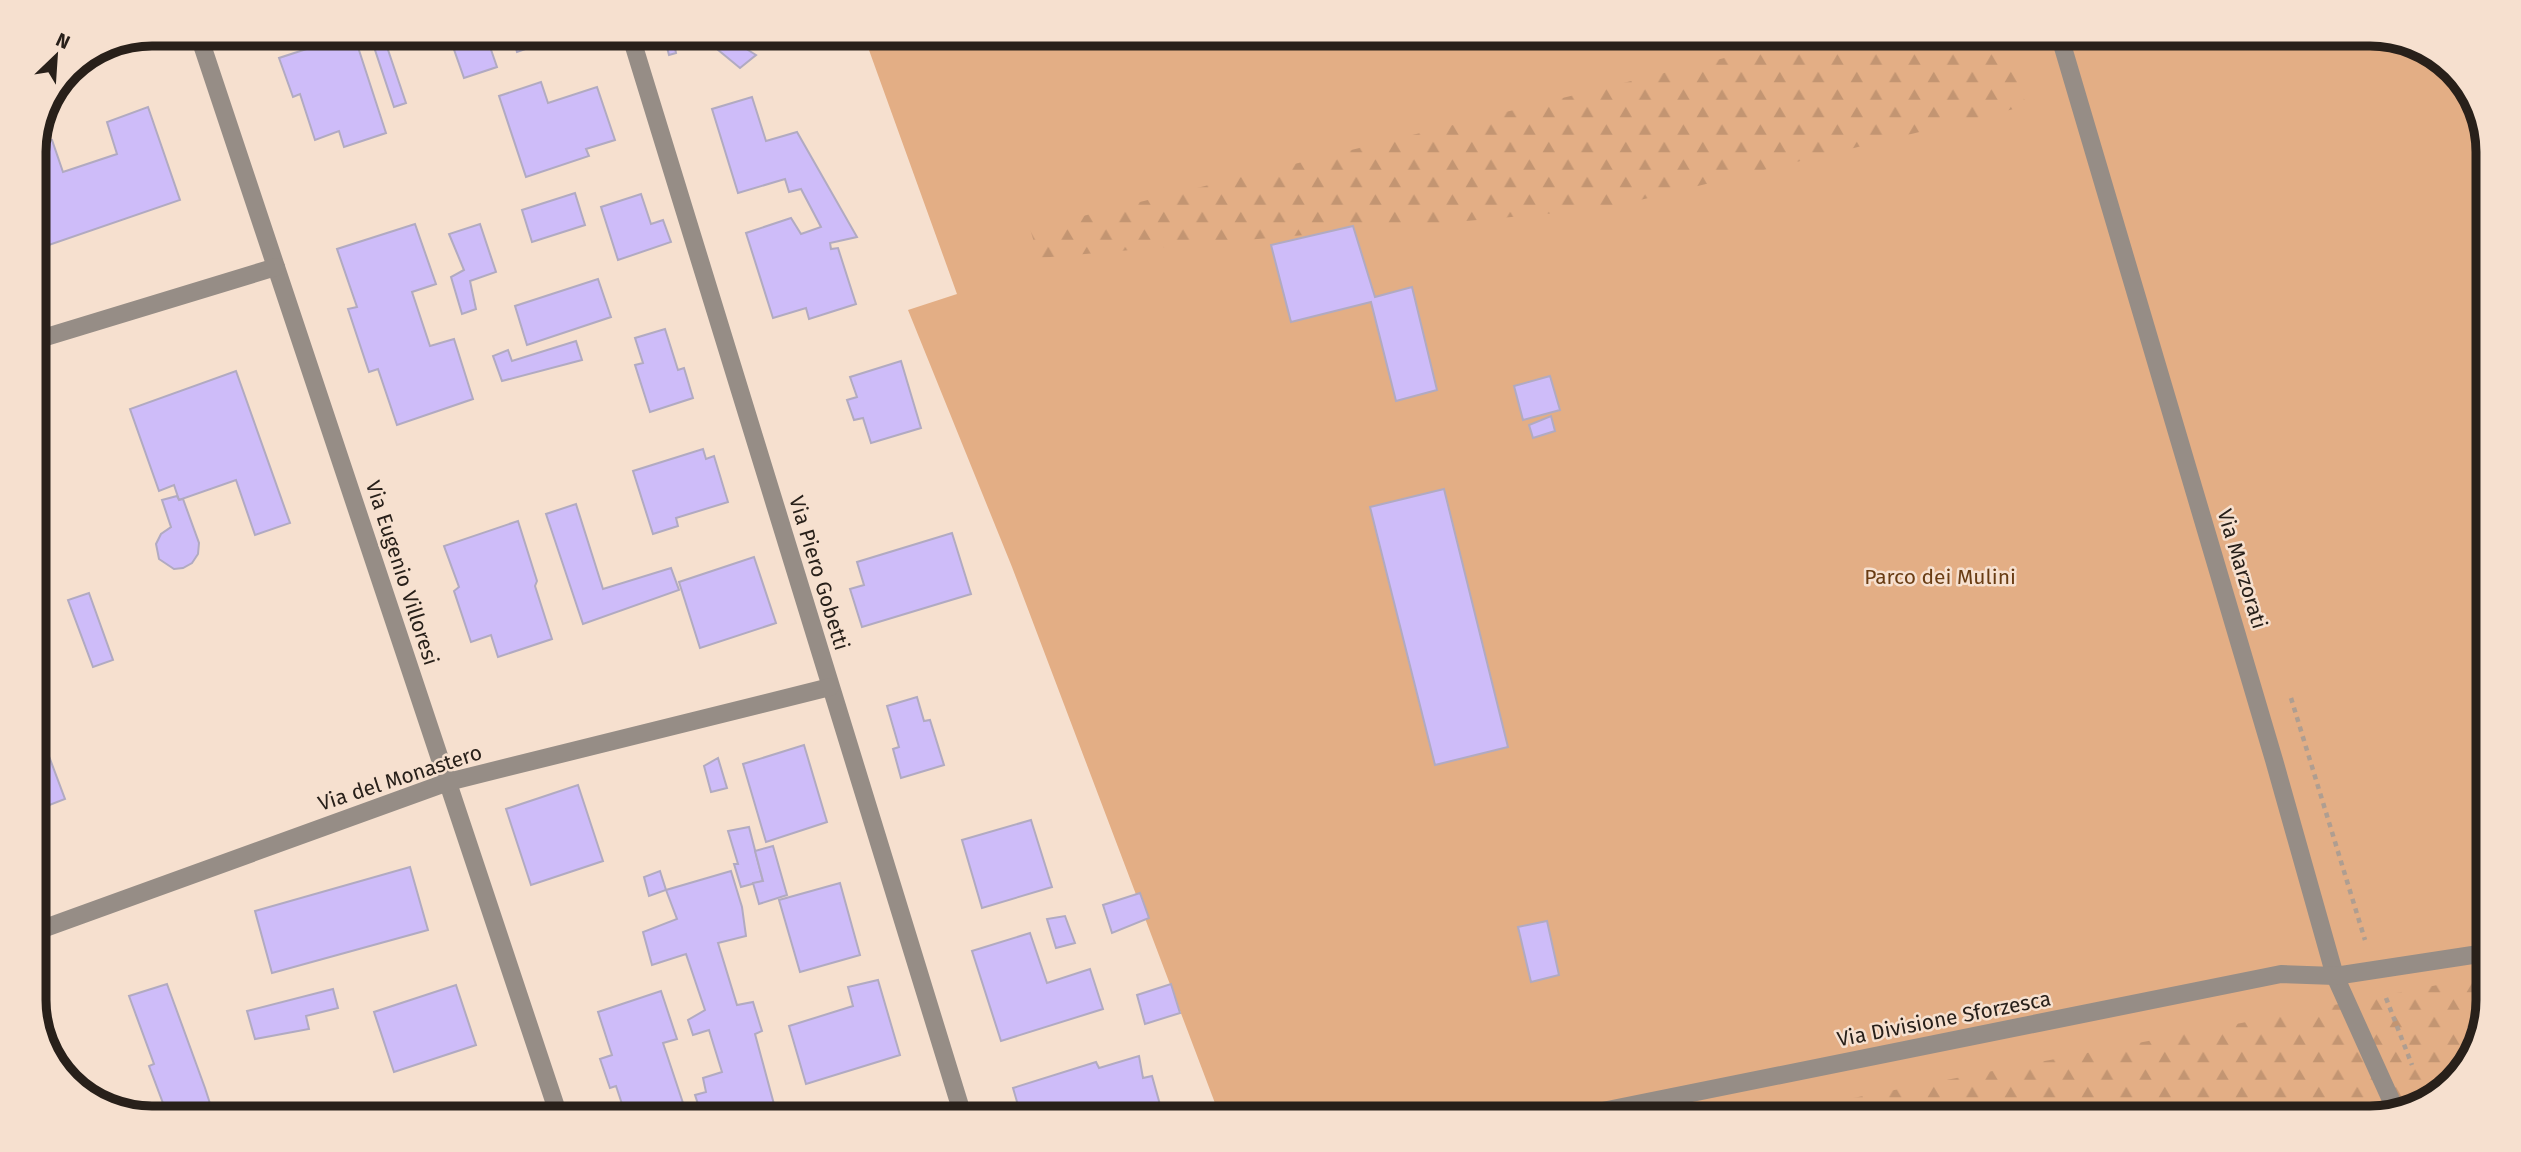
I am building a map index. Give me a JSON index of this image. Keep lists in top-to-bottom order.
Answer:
{
  "streets": {
    "street": [
      "Via Marzorati",
      "Via Eugenio Villoresi",
      "Via Piero Gobetti",
      "Via del Monastero",
      "Via Divisione Sforzesca"
    ]
  },
  "crossings": [
    ["Via Marzorati", "Via Divisione Sforzesca"],
    ["Via Eugenio Villoresi", "Via del Monastero"],
    ["Via Piero Gobetti", "Via del Monastero"]
  ],
  "parks": ["Parco dei Mulini"],
  "north": "top right"
}
